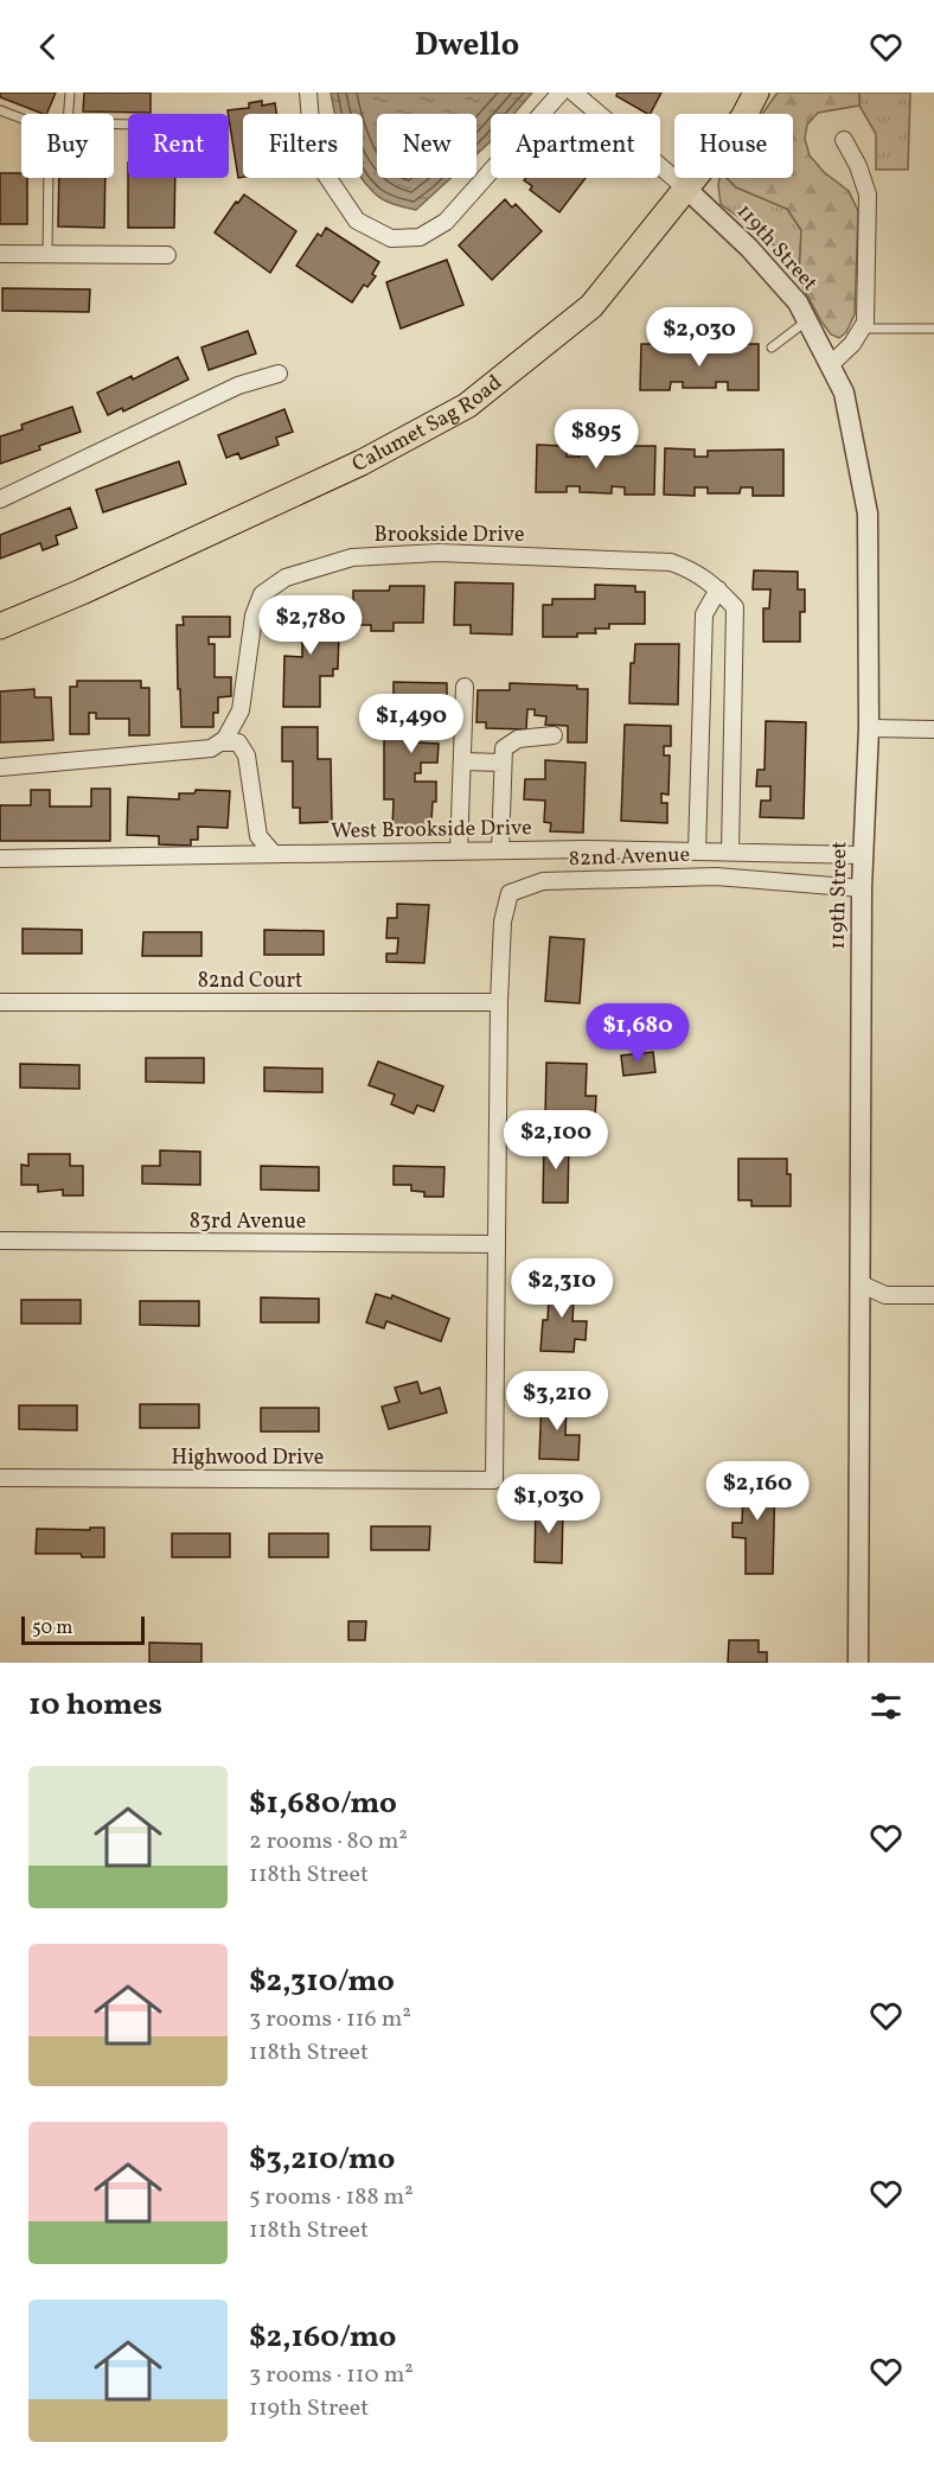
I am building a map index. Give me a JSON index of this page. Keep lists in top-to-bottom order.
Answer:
{
  "streets": {
    "main road": ["Calumet Sag Road"],
    "street": [
      "119th Street",
      "Brookside Drive",
      "West Brookside Drive",
      "82nd Avenue",
      "82nd Court",
      "83rd Avenue",
      "Highwood Drive"
    ]
  },
  "crossings": [
    ["119th Street", "Calumet Sag Road"],
    ["119th Street", "West Brookside Drive"],
    ["119th Street", "82nd Avenue"],
    ["Brookside Drive", "West Brookside Drive"],
    ["82nd Avenue", "82nd Court"],
    ["83rd Avenue", "Highwood Drive"]
  ],
  "scale_bar": "50 m",
  "page": {
    "header": "Dwello",
    "chip": [
      "Buy",
      "Rent",
      "Filters",
      "New",
      "Apartment",
      "House"
    ],
    "price": [
      "$2,030",
      "$895",
      "$2,780",
      "$1,490",
      "$1,680",
      "$2,100",
      "$2,310",
      "$3,210",
      "$2,160",
      "$1,030"
    ],
    "scale": "50 m",
    "heading": "10 homes",
    "list": [
      {
        "name": "$1,680/mo",
        "note": "2 rooms · 80 m² · 118th Street"
      },
      {
        "name": "$2,310/mo",
        "note": "3 rooms · 116 m² · 118th Street"
      },
      {
        "name": "$3,210/mo",
        "note": "5 rooms · 188 m² · 118th Street"
      },
      {
        "name": "$2,160/mo",
        "note": "3 rooms · 110 m² · 119th Street"
      }
    ]
  }
}
